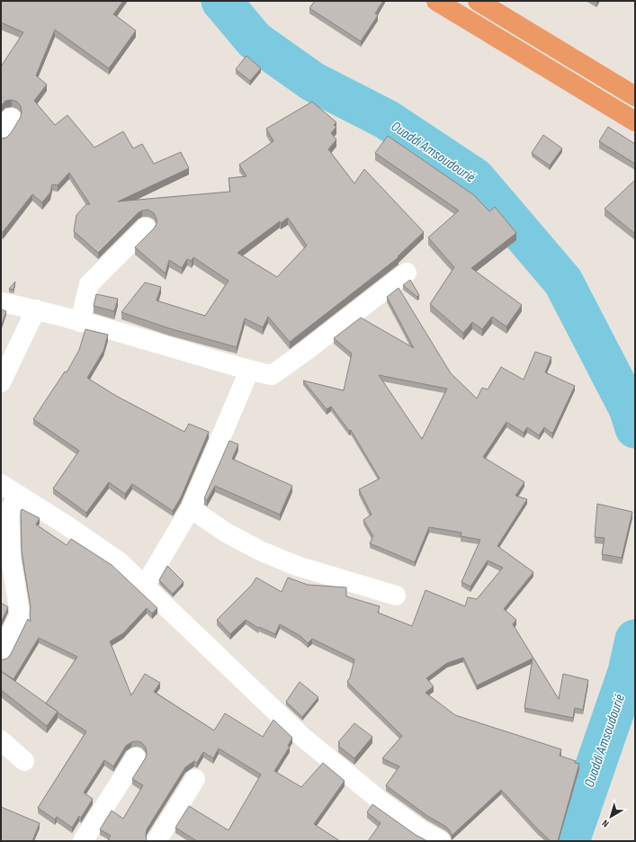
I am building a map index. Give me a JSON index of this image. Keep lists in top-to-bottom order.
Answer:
{
  "water": ["Ouaddi Amsoudourié"],
  "north": "bottom left"
}
